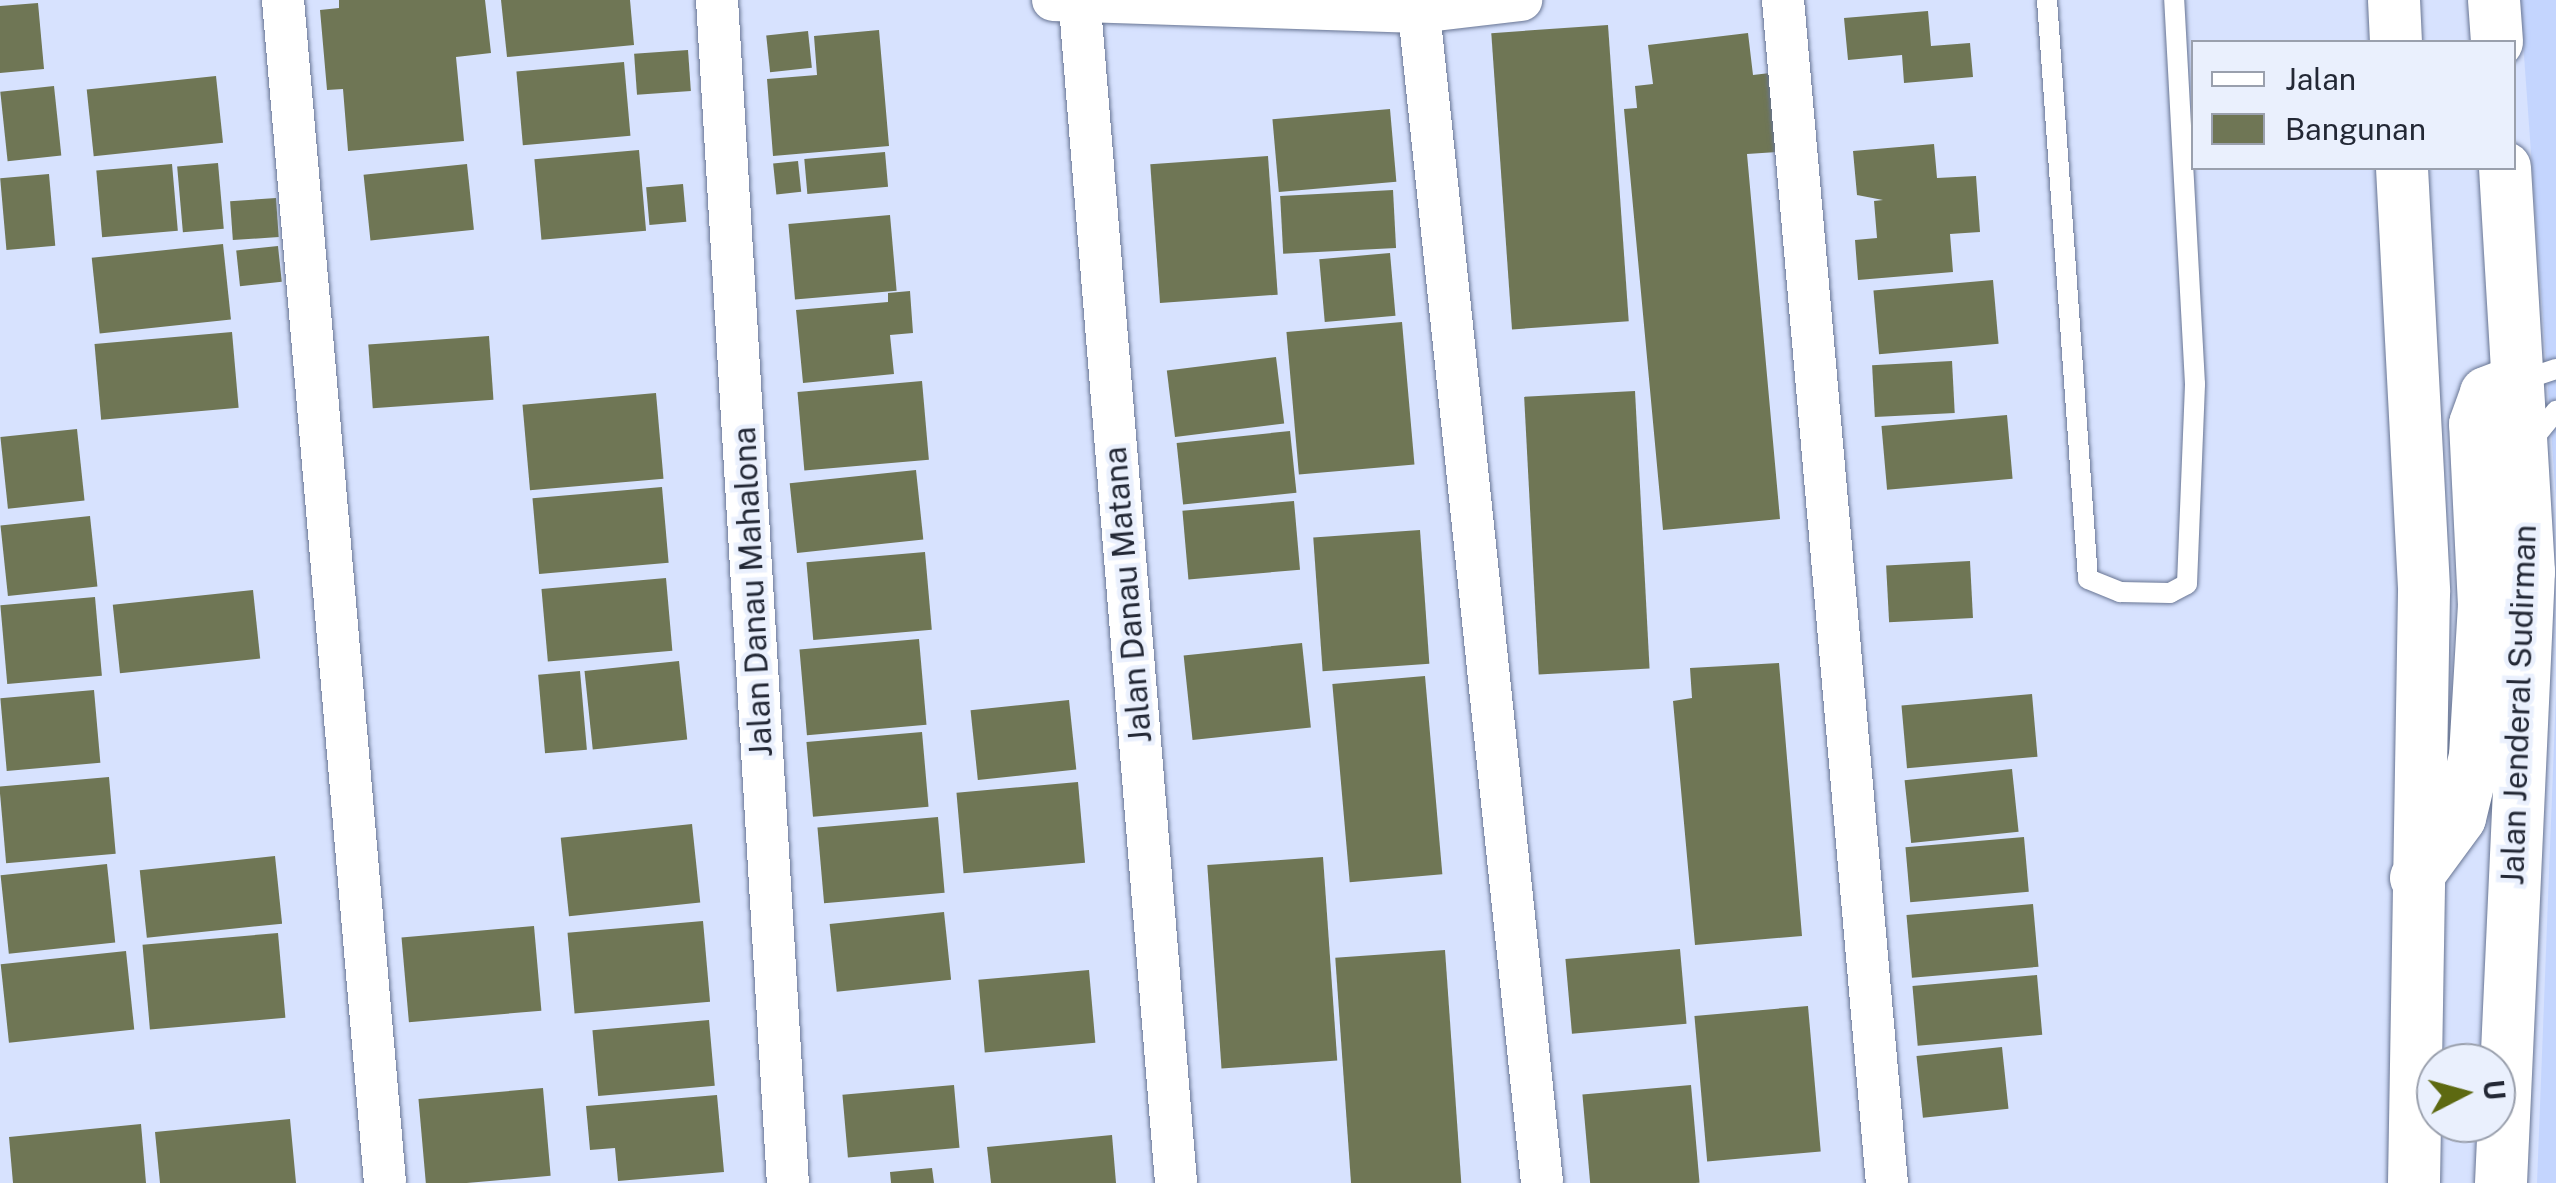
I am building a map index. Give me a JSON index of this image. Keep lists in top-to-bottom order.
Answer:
{
  "streets": {
    "street": ["Jalan Danau Mahalona", "Jalan Danau Matana", "Jalan Jenderal Sudirman"]
  },
  "legend": ["Jalan", "Bangunan"],
  "north": "right"
}
